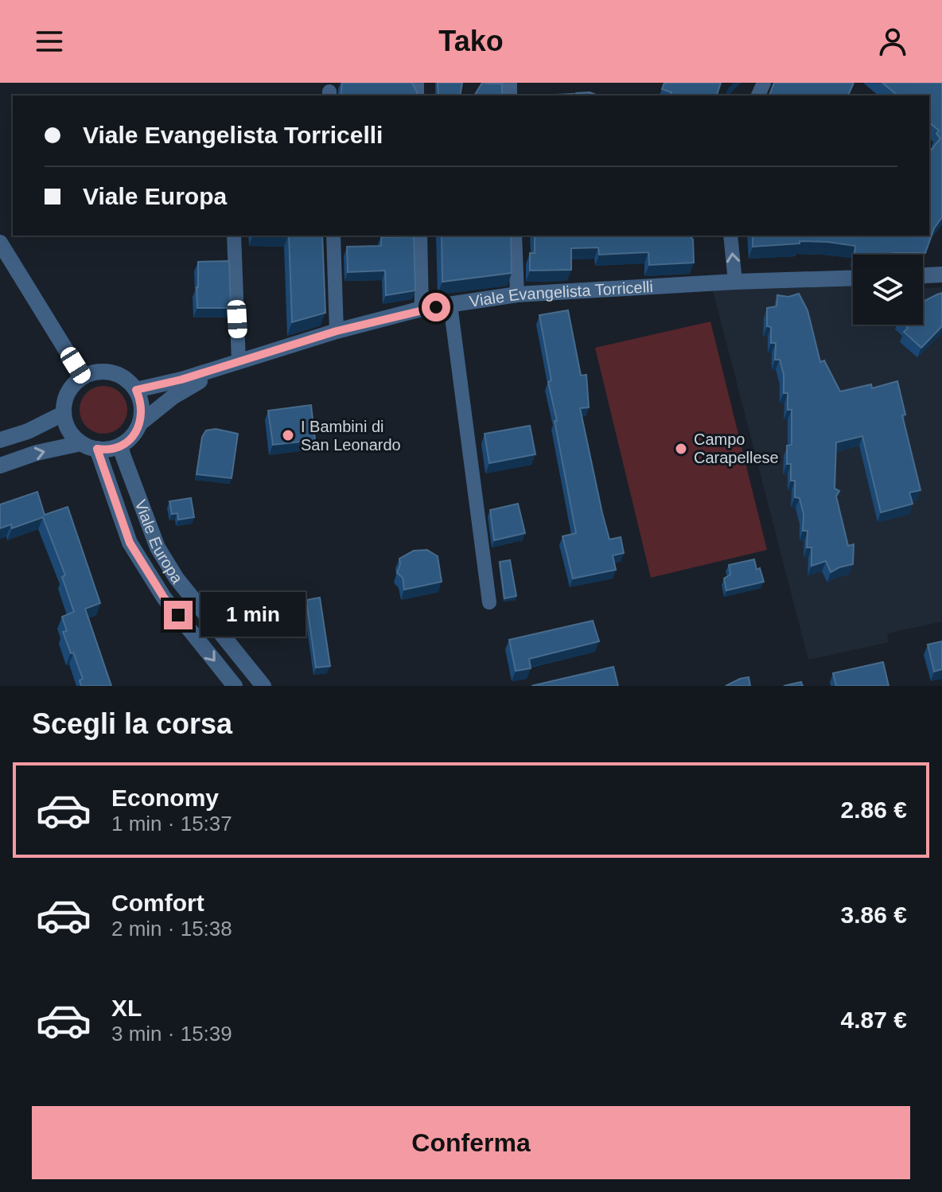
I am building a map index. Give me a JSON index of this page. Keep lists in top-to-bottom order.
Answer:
{
  "streets": {
    "street": ["Viale Evangelista Torricelli", "Viale Europa"]
  },
  "crossings": [
    ["Viale Evangelista Torricelli", "Viale Europa"]
  ],
  "places": ["I Bambini di San Leonardo", "Campo Carapellese"],
  "page": {
    "header": "Tako",
    "banner": ["Viale Evangelista Torricelli", "Viale Europa"],
    "bubble": "1 min",
    "heading": "Scegli la corsa",
    "list": [
      {
        "name": "Economy",
        "note": "1 min · 15:37",
        "value": "2.86 €"
      },
      {
        "name": "Comfort",
        "note": "2 min · 15:38",
        "value": "3.86 €"
      },
      {
        "name": "XL",
        "note": "3 min · 15:39",
        "value": "4.87 €"
      }
    ],
    "buttons": "Conferma"
  }
}
